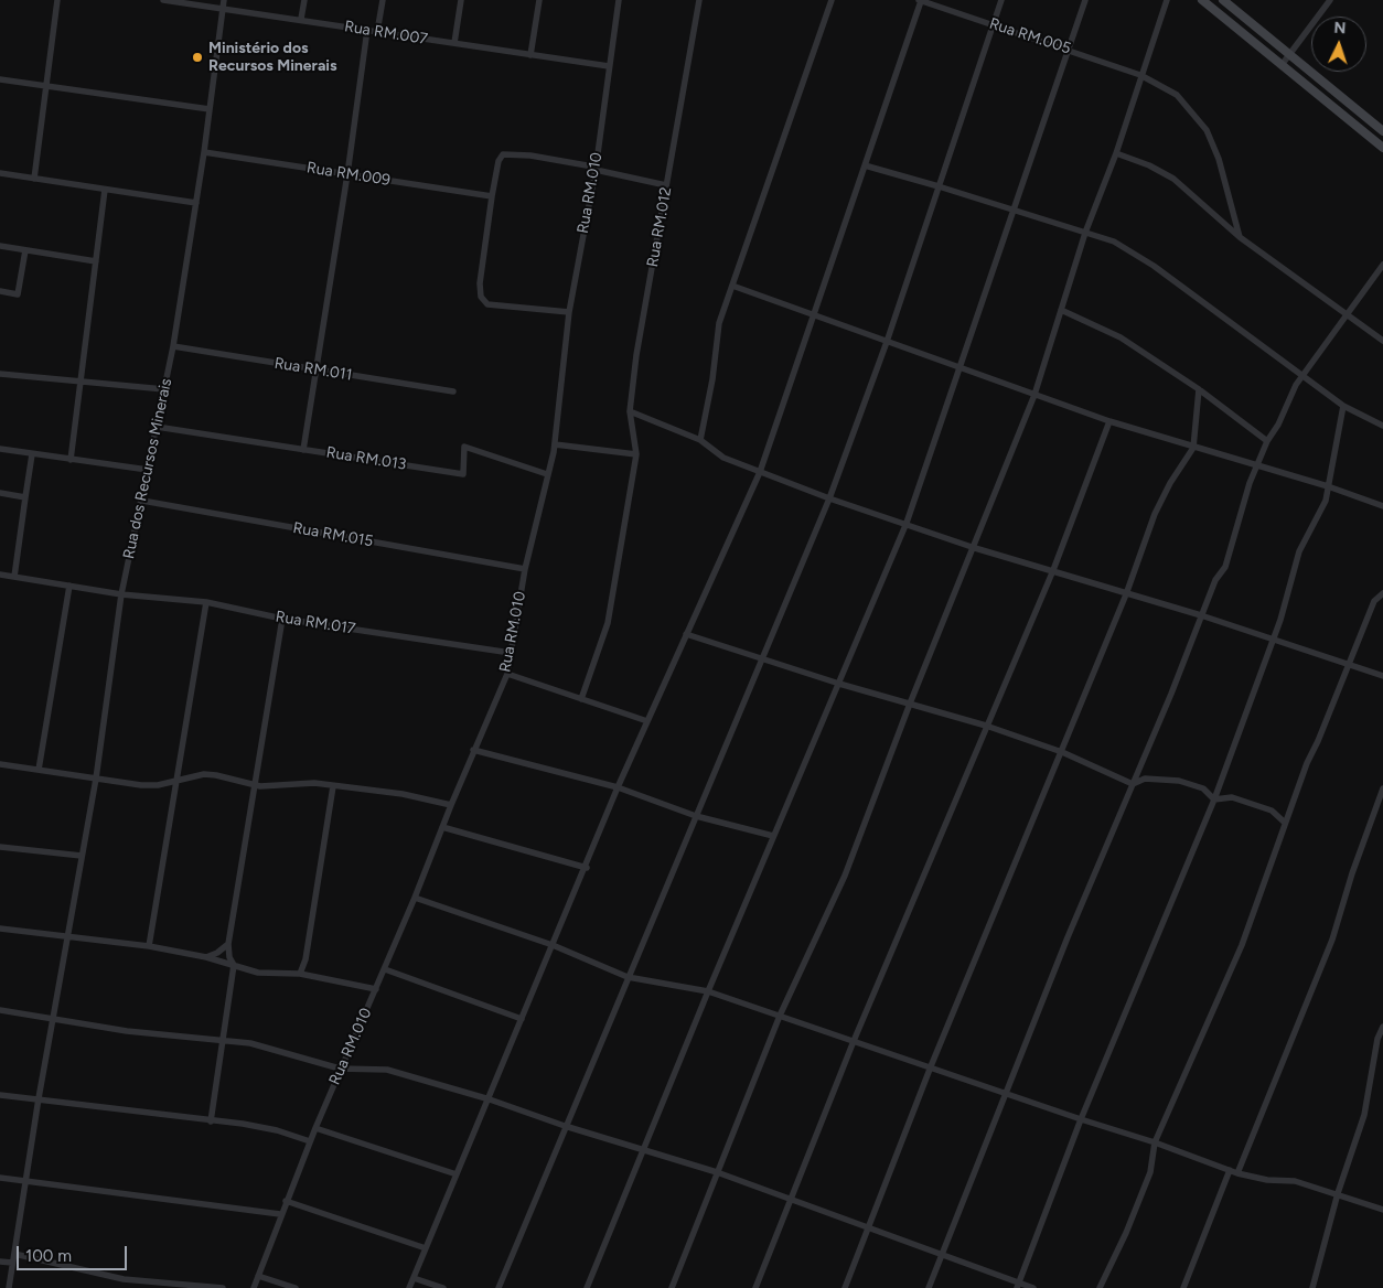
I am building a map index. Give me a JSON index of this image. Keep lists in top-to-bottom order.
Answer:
{
  "streets": {
    "street": [
      "Rua RM.007",
      "Rua RM.005",
      "Rua RM.009",
      "Rua RM.010",
      "Rua RM.012",
      "Rua RM.011",
      "Rua RM.013",
      "Rua dos Recursos Minerais",
      "Rua RM.015",
      "Rua RM.017"
    ]
  },
  "crossings": [
    ["Rua RM.007", "Rua RM.010"],
    ["Rua RM.007", "Rua dos Recursos Minerais"],
    ["Rua RM.009", "Rua dos Recursos Minerais"],
    ["Rua RM.010", "Rua RM.013"],
    ["Rua RM.010", "Rua RM.015"],
    ["Rua RM.010", "Rua RM.017"],
    ["Rua RM.011", "Rua dos Recursos Minerais"],
    ["Rua RM.013", "Rua dos Recursos Minerais"],
    ["Rua dos Recursos Minerais", "Rua RM.015"],
    ["Rua dos Recursos Minerais", "Rua RM.017"]
  ],
  "places": ["Ministério dos Recursos Minerais"],
  "scale_bar": "100 m",
  "north": "top"
}
